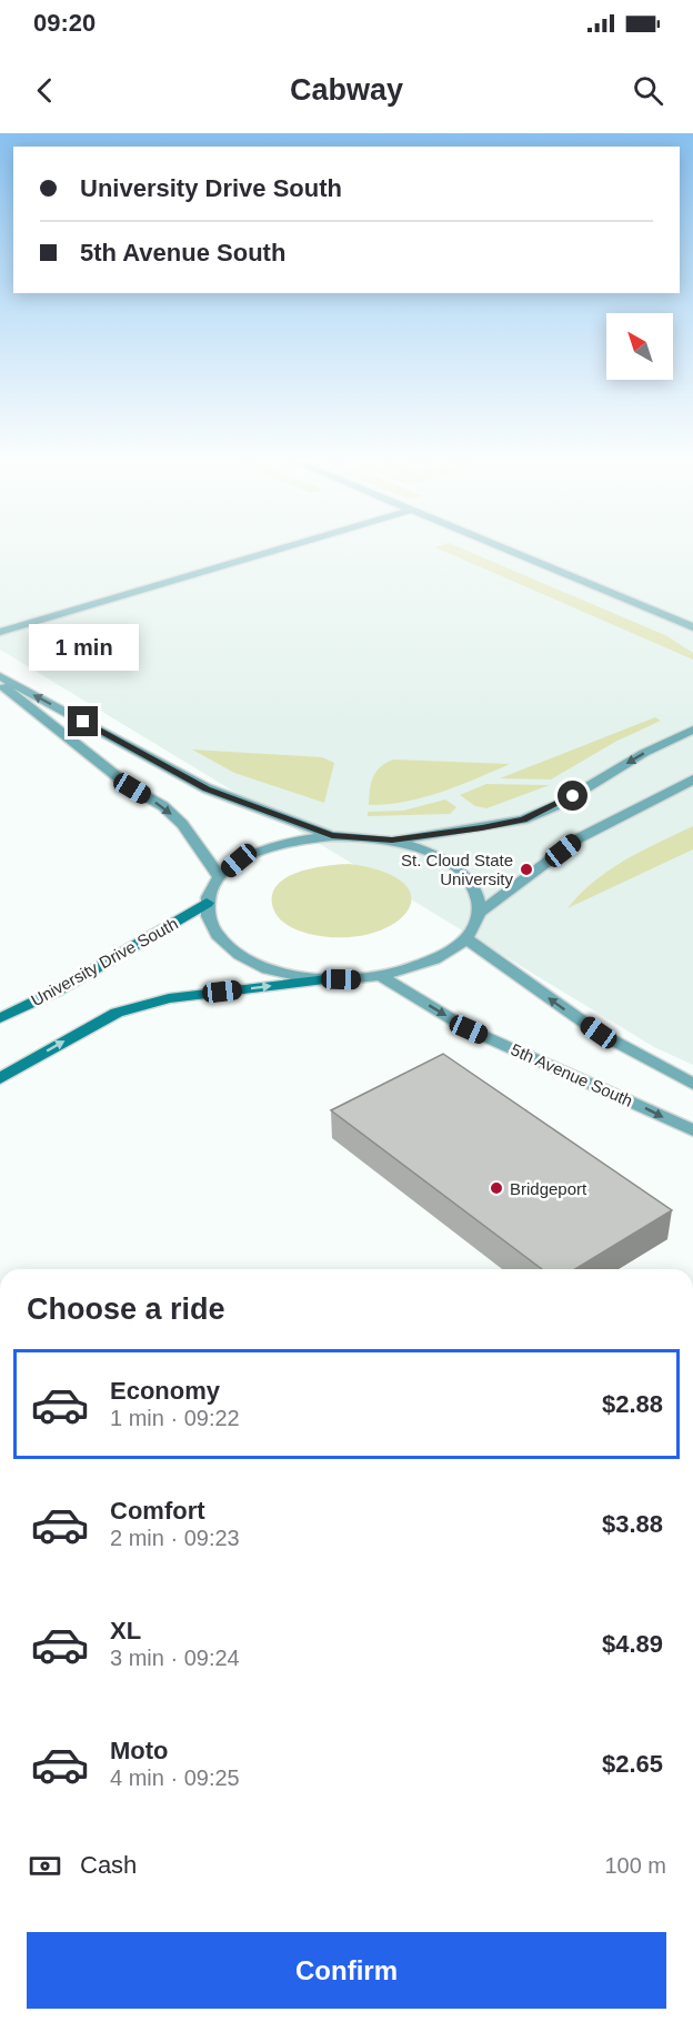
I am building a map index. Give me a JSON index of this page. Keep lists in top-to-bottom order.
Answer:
{
  "streets": {
    "main road": ["University Drive South"],
    "street": ["5th Avenue South"]
  },
  "places": ["St. Cloud State University", "Bridgeport"],
  "north": "top left",
  "page": {
    "status": "09:20",
    "header": "Cabway",
    "banner": ["University Drive South", "5th Avenue South"],
    "bubble": "1 min",
    "heading": "Choose a ride",
    "list": [
      {
        "name": "Economy",
        "note": "1 min · 09:22",
        "value": "$2.88"
      },
      {
        "name": "Comfort",
        "note": "2 min · 09:23",
        "value": "$3.88"
      },
      {
        "name": "XL",
        "note": "3 min · 09:24",
        "value": "$4.89"
      },
      {
        "name": "Moto",
        "note": "4 min · 09:25",
        "value": "$2.65"
      }
    ],
    "pay": ["Cash", "100 m"],
    "buttons": "Confirm"
  }
}
